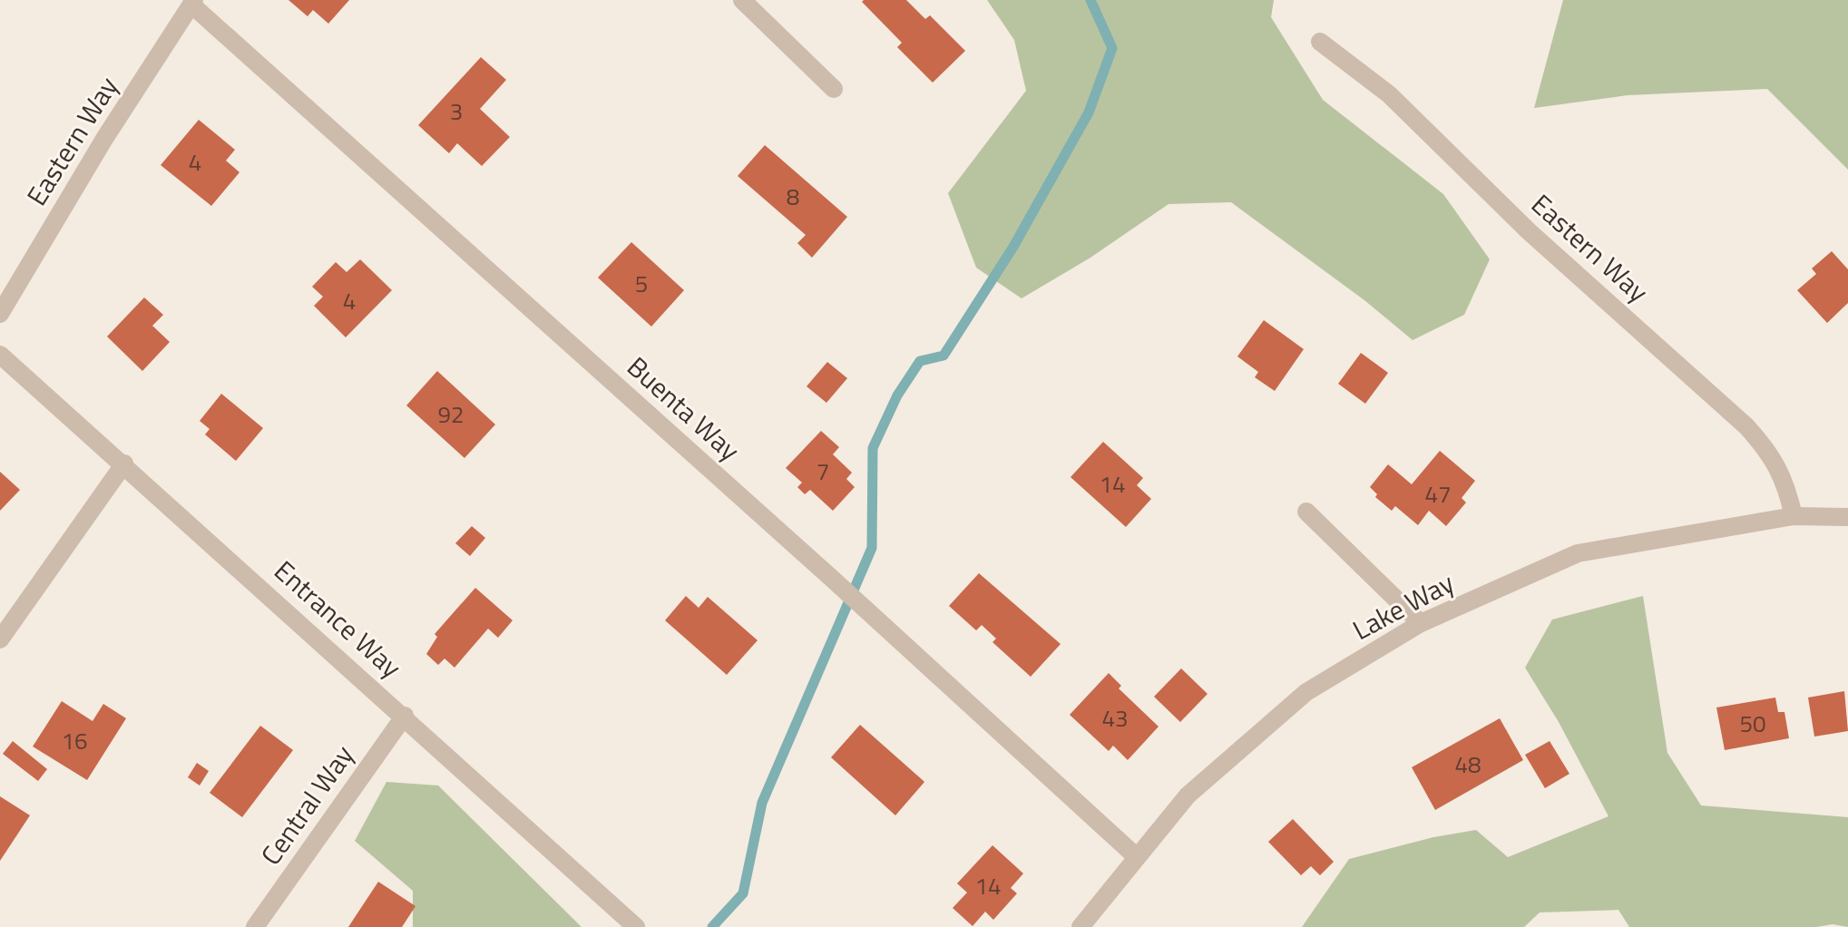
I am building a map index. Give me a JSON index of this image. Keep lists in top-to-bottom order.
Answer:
{
  "streets": {
    "street": [
      "Eastern Way",
      "Buenta Way",
      "Lake Way",
      "Entrance Way",
      "Central Way"
    ]
  },
  "crossings": [
    ["Eastern Way", "Buenta Way"],
    ["Eastern Way", "Lake Way"],
    ["Buenta Way", "Lake Way"],
    ["Entrance Way", "Central Way"]
  ],
  "house_numbers": [
    "3",
    "4",
    "8",
    "5",
    "4",
    "92",
    "7",
    "14",
    "47",
    "43",
    "50",
    "16",
    "48",
    "14"
  ]
}
